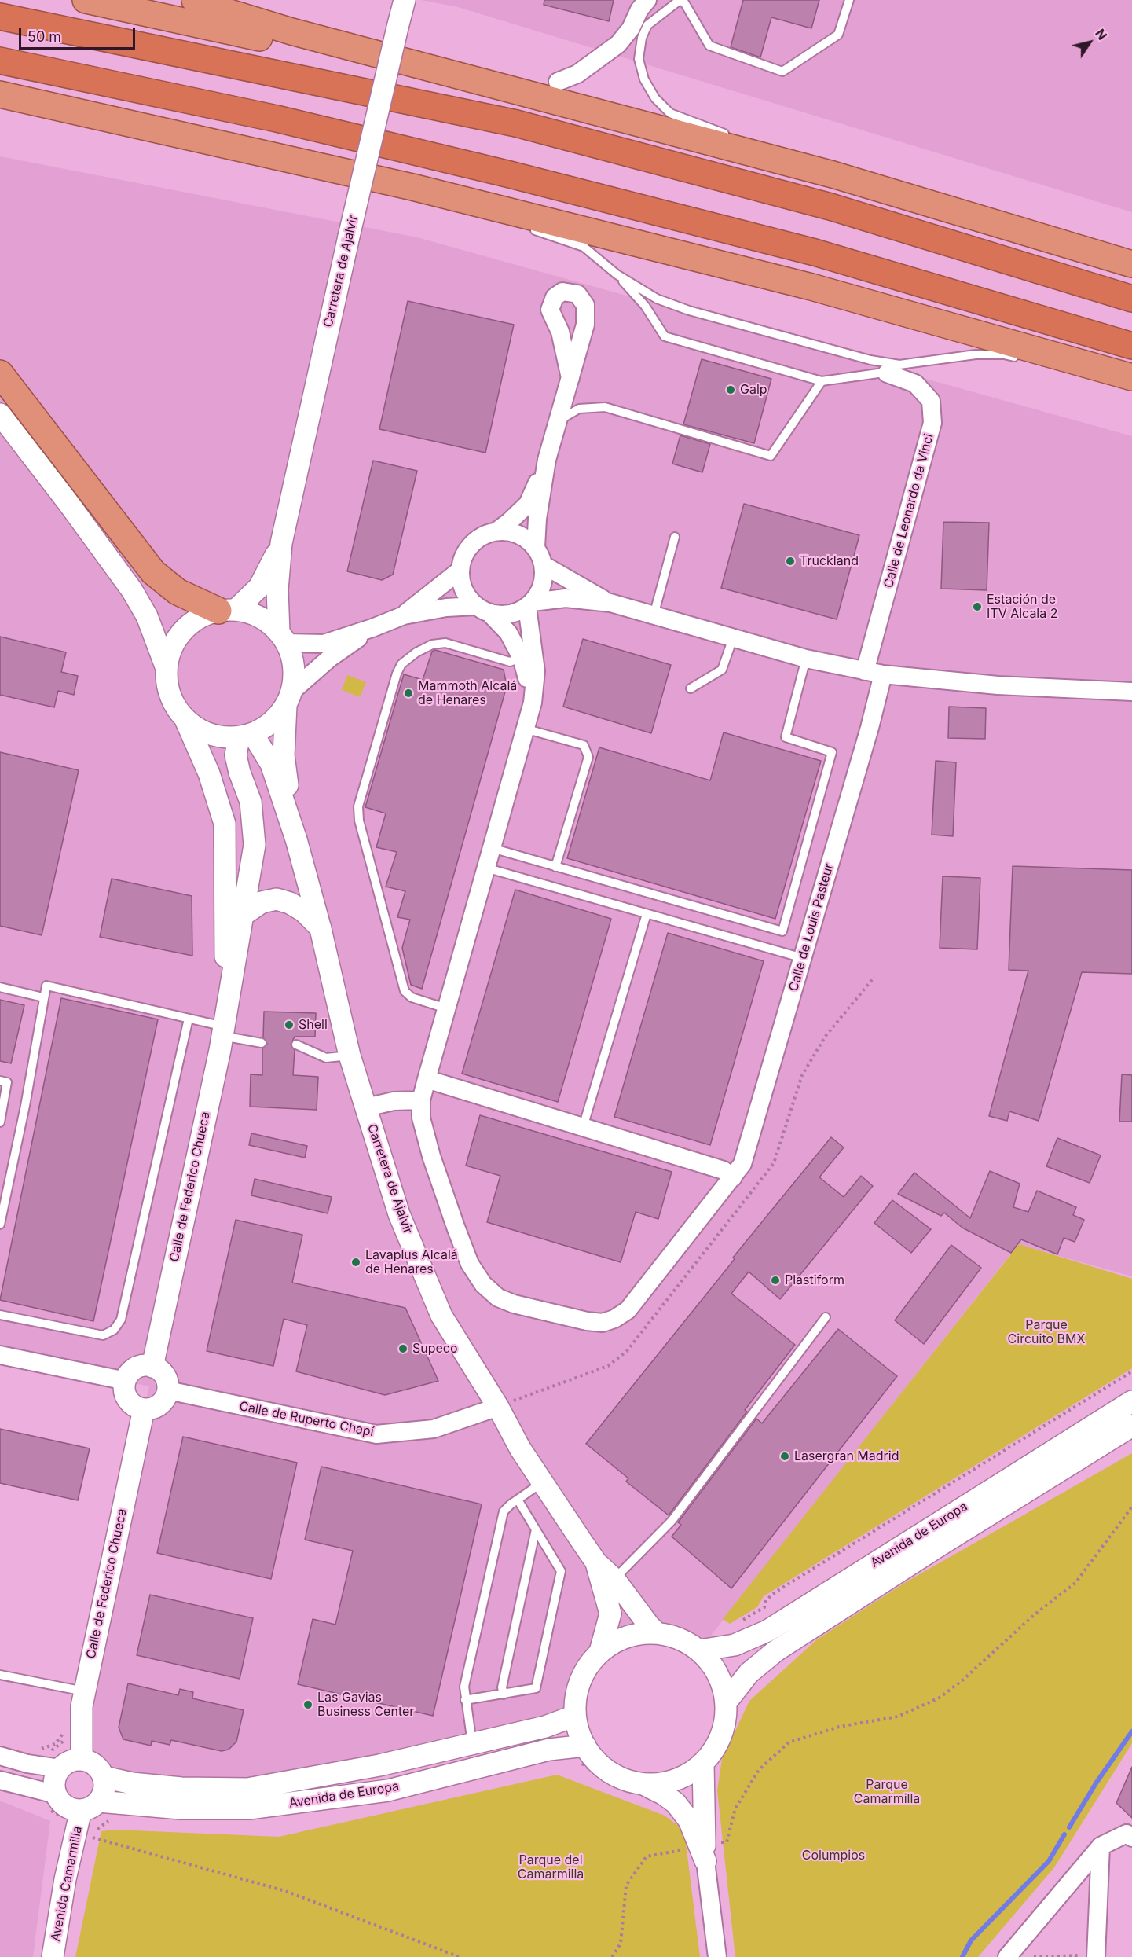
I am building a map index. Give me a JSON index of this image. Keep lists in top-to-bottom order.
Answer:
{
  "streets": {
    "street": [
      "Carretera de Ajalvir",
      "Calle de Leonardo da Vinci",
      "Calle de Louis Pasteur",
      "Calle de Federico Chueca",
      "Calle de Ruperto Chapí",
      "Avenida de Europa",
      "Avenida Camarmilla"
    ]
  },
  "crossings": [
    ["Carretera de Ajalvir", "Calle de Ruperto Chapí"],
    ["Carretera de Ajalvir", "Avenida de Europa"],
    ["Calle de Federico Chueca", "Calle de Ruperto Chapí"],
    ["Calle de Federico Chueca", "Avenida de Europa"],
    ["Calle de Federico Chueca", "Avenida Camarmilla"],
    ["Avenida de Europa", "Avenida Camarmilla"]
  ],
  "parks": [
    "Parque Circuito BMX",
    "Parque Camarmilla",
    "Columpios",
    "Parque del Camarmilla"
  ],
  "places": [
    "Galp",
    "Truckland",
    "Estación de ITV Alcala 2",
    "Mammoth Alcalá de Henares",
    "Shell",
    "Lavaplus Alcalá de Henares",
    "Plastiform",
    "Supeco",
    "Lasergran Madrid",
    "Las Gavias Business Center"
  ],
  "scale_bar": "50 m",
  "north": "top right"
}
